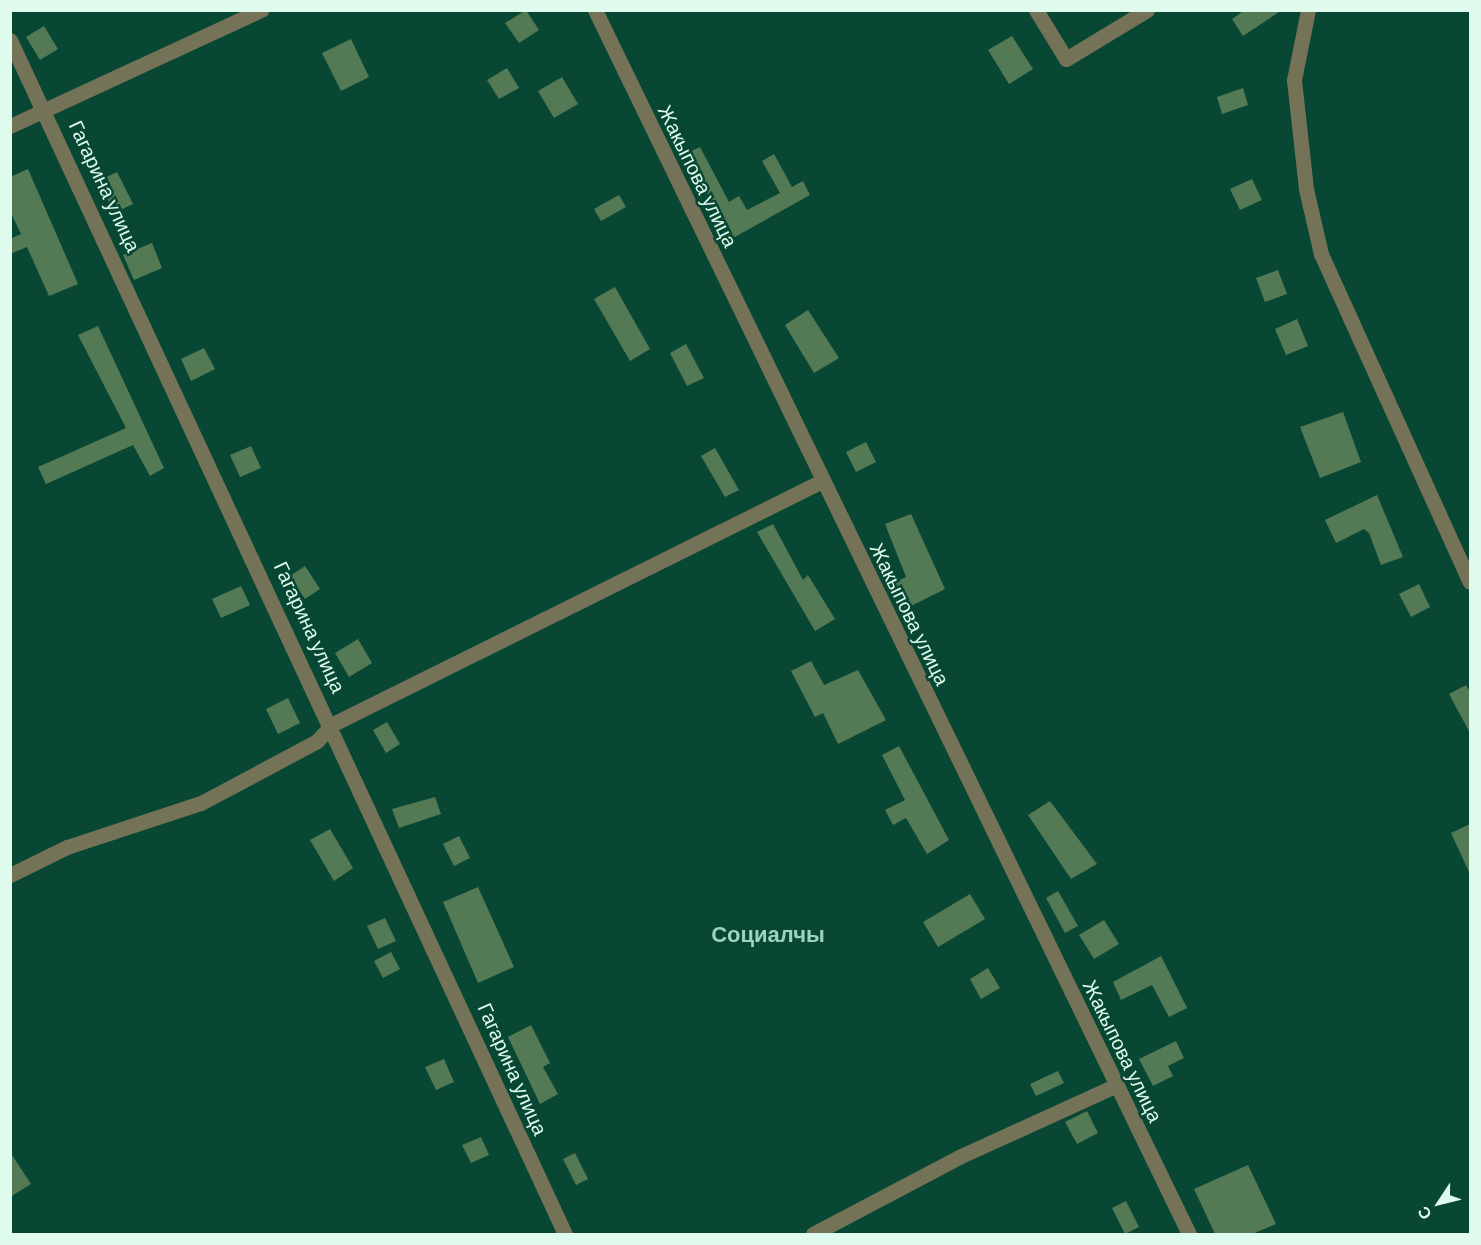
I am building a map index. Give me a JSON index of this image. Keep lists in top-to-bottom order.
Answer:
{
  "streets": {
    "street": ["Жакыпова улица", "Гагарина улица"]
  },
  "districts": ["Социалчы"],
  "north": "bottom left"
}
